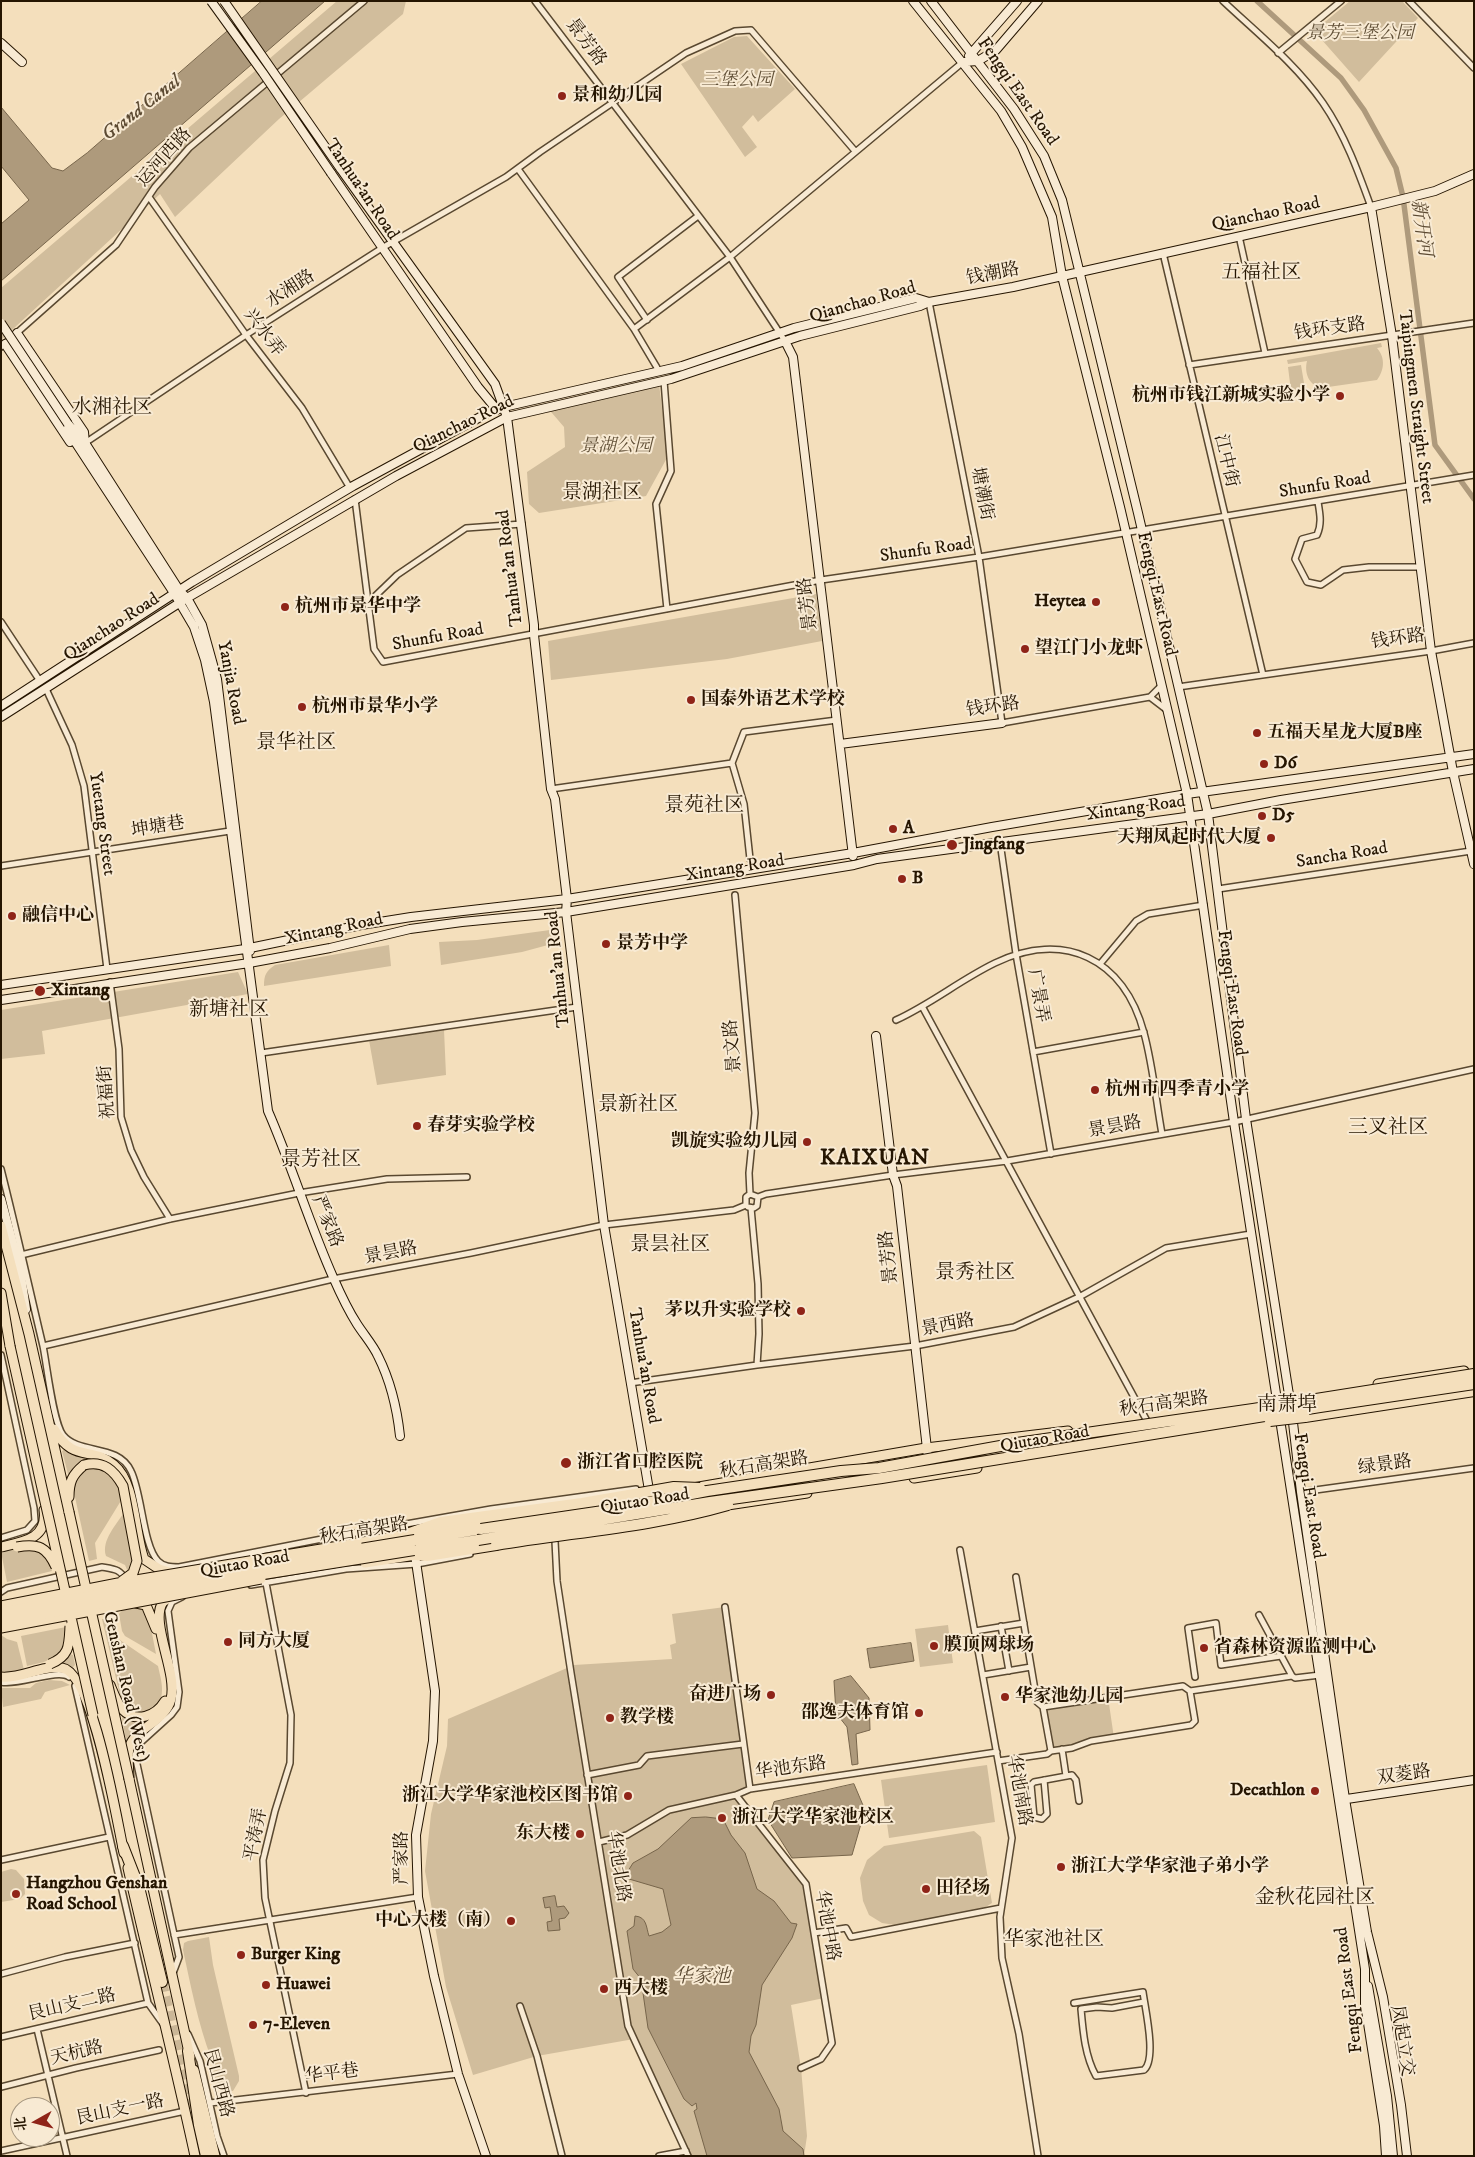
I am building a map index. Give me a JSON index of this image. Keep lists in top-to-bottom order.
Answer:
{
  "streets": {
    "highway": ["秋石高架路"],
    "main road": [
      "景芳路",
      "Fengqi East Road",
      "Tanhua'an Road",
      "Qianchao Road",
      "钱潮路",
      "Taipingmen Straight Street",
      "钱环路",
      "Yanjia Road",
      "Xintang Road",
      "严家路",
      "Qiutao Road",
      "Genshan Road (West)",
      "双菱路",
      "凤起立交"
    ],
    "street": [
      "运河西路",
      "水湘路",
      "钱环支路",
      "兴水弄",
      "江中街",
      "Shunfu Road",
      "塘潮街",
      "Yuetang Street",
      "坤塘巷",
      "Sancha Road",
      "广景弄",
      "景文路",
      "祝福街",
      "景昙路",
      "景西路",
      "绿景路",
      "华池东路",
      "华池南路",
      "平涛弄",
      "华池北路",
      "华池中路",
      "艮山支二路",
      "天杭路",
      "华平巷",
      "艮山西路",
      "艮山支一路"
    ]
  },
  "crossings": [
    ["景芳路", "Qianchao Road"],
    ["景芳路", "水湘路"],
    ["景芳路", "Shunfu Road"],
    ["景芳路", "钱环路"],
    ["景芳路", "Xintang Road"],
    ["景芳路", "景昙路"],
    ["景芳路", "景西路"],
    ["景芳路", "Qiutao Road"],
    ["Fengqi East Road", "Qianchao Road"],
    ["Fengqi East Road", "钱潮路"],
    ["Fengqi East Road", "Shunfu Road"],
    ["Fengqi East Road", "钱环路"],
    ["Fengqi East Road", "Xintang Road"],
    ["Fengqi East Road", "Sancha Road"],
    ["Fengqi East Road", "景昙路"],
    ["Fengqi East Road", "景西路"],
    ["Fengqi East Road", "Qiutao Road"],
    ["Fengqi East Road", "绿景路"],
    ["Fengqi East Road", "双菱路"],
    ["Fengqi East Road", "凤起立交"],
    ["运河西路", "兴水弄"],
    ["运河西路", "Yanjia Road"],
    ["Tanhua'an Road", "Qianchao Road"],
    ["Tanhua'an Road", "水湘路"],
    ["Tanhua'an Road", "Shunfu Road"],
    ["Tanhua'an Road", "Xintang Road"],
    ["Tanhua'an Road", "景昙路"],
    ["Tanhua'an Road", "景西路"],
    ["Tanhua'an Road", "Qiutao Road"],
    ["Qianchao Road", "钱潮路"],
    ["Qianchao Road", "兴水弄"],
    ["Qianchao Road", "Taipingmen Straight Street"],
    ["Qianchao Road", "江中街"],
    ["Qianchao Road", "塘潮街"],
    ["Qianchao Road", "Yanjia Road"],
    ["Qianchao Road", "Yuetang Street"],
    ["钱潮路", "塘潮街"],
    ["水湘路", "兴水弄"],
    ["水湘路", "Yanjia Road"],
    ["钱环支路", "Taipingmen Straight Street"],
    ["钱环支路", "江中街"],
    ["Taipingmen Straight Street", "Shunfu Road"],
    ["Taipingmen Straight Street", "钱环路"],
    ["Taipingmen Straight Street", "Xintang Road"],
    ["Taipingmen Straight Street", "Sancha Road"],
    ["江中街", "Shunfu Road"],
    ["江中街", "钱环路"],
    ["Shunfu Road", "塘潮街"],
    ["塘潮街", "钱环路"],
    ["Yanjia Road", "Xintang Road"],
    ["Yanjia Road", "坤塘巷"],
    ["Yanjia Road", "严家路"],
    ["Xintang Road", "Yuetang Street"],
    ["Xintang Road", "广景弄"],
    ["Xintang Road", "祝福街"],
    ["Xintang Road", "严家路"],
    ["Yuetang Street", "坤塘巷"],
    ["广景弄", "景昙路"],
    ["景昙路", "严家路"],
    ["严家路", "Qiutao Road"],
    ["严家路", "华平巷"],
    ["秋石高架路", "Qiutao Road"],
    ["Genshan Road (West)", "艮山西路"],
    ["Genshan Road (West)", "艮山支一路"],
    ["华池东路", "华池南路"],
    ["华池东路", "华池北路"],
    ["华池东路", "华池中路"],
    ["平涛弄", "华平巷"],
    ["华平巷", "艮山西路"]
  ],
  "districts": [
    "五福社区",
    "水湘社区",
    "景湖社区",
    "景华社区",
    "景苑社区",
    "新塘社区",
    "景新社区",
    "三叉社区",
    "KAIXUAN",
    "景芳社区",
    "景昙社区",
    "景秀社区",
    "南萧埠",
    "金秋花园社区",
    "华家池社区"
  ],
  "water": ["Grand Canal", "新开河", "华家池"],
  "parks": ["景芳三堡公园", "三堡公园", "景湖公园"],
  "places": [
    "景和幼儿园",
    "杭州市钱江新城实验小学",
    "Heytea",
    "杭州市景华中学",
    "望江门小龙虾",
    "国泰外语艺术学校",
    "杭州市景华小学",
    "五福天星龙大厦B座",
    "D6",
    "D5",
    "A",
    "天翔凤起时代大厦",
    "Jingfang",
    "B",
    "融信中心",
    "景芳中学",
    "Xintang",
    "杭州市四季青小学",
    "春芽实验学校",
    "凯旋实验幼儿园",
    "茅以升实验学校",
    "浙江省口腔医院",
    "同方大厦",
    "膜顶网球场",
    "省森林资源监测中心",
    "奋进广场",
    "华家池幼儿园",
    "邵逸夫体育馆",
    "教学楼",
    "Decathlon",
    "浙江大学华家池校区图书馆",
    "浙江大学华家池校区",
    "东大楼",
    "浙江大学华家池子弟小学",
    "田径场",
    "Hangzhou Genshan Road School",
    "中心大楼（南）",
    "Burger King",
    "Huawei",
    "西大楼",
    "7-Eleven"
  ],
  "north": "left"
}
